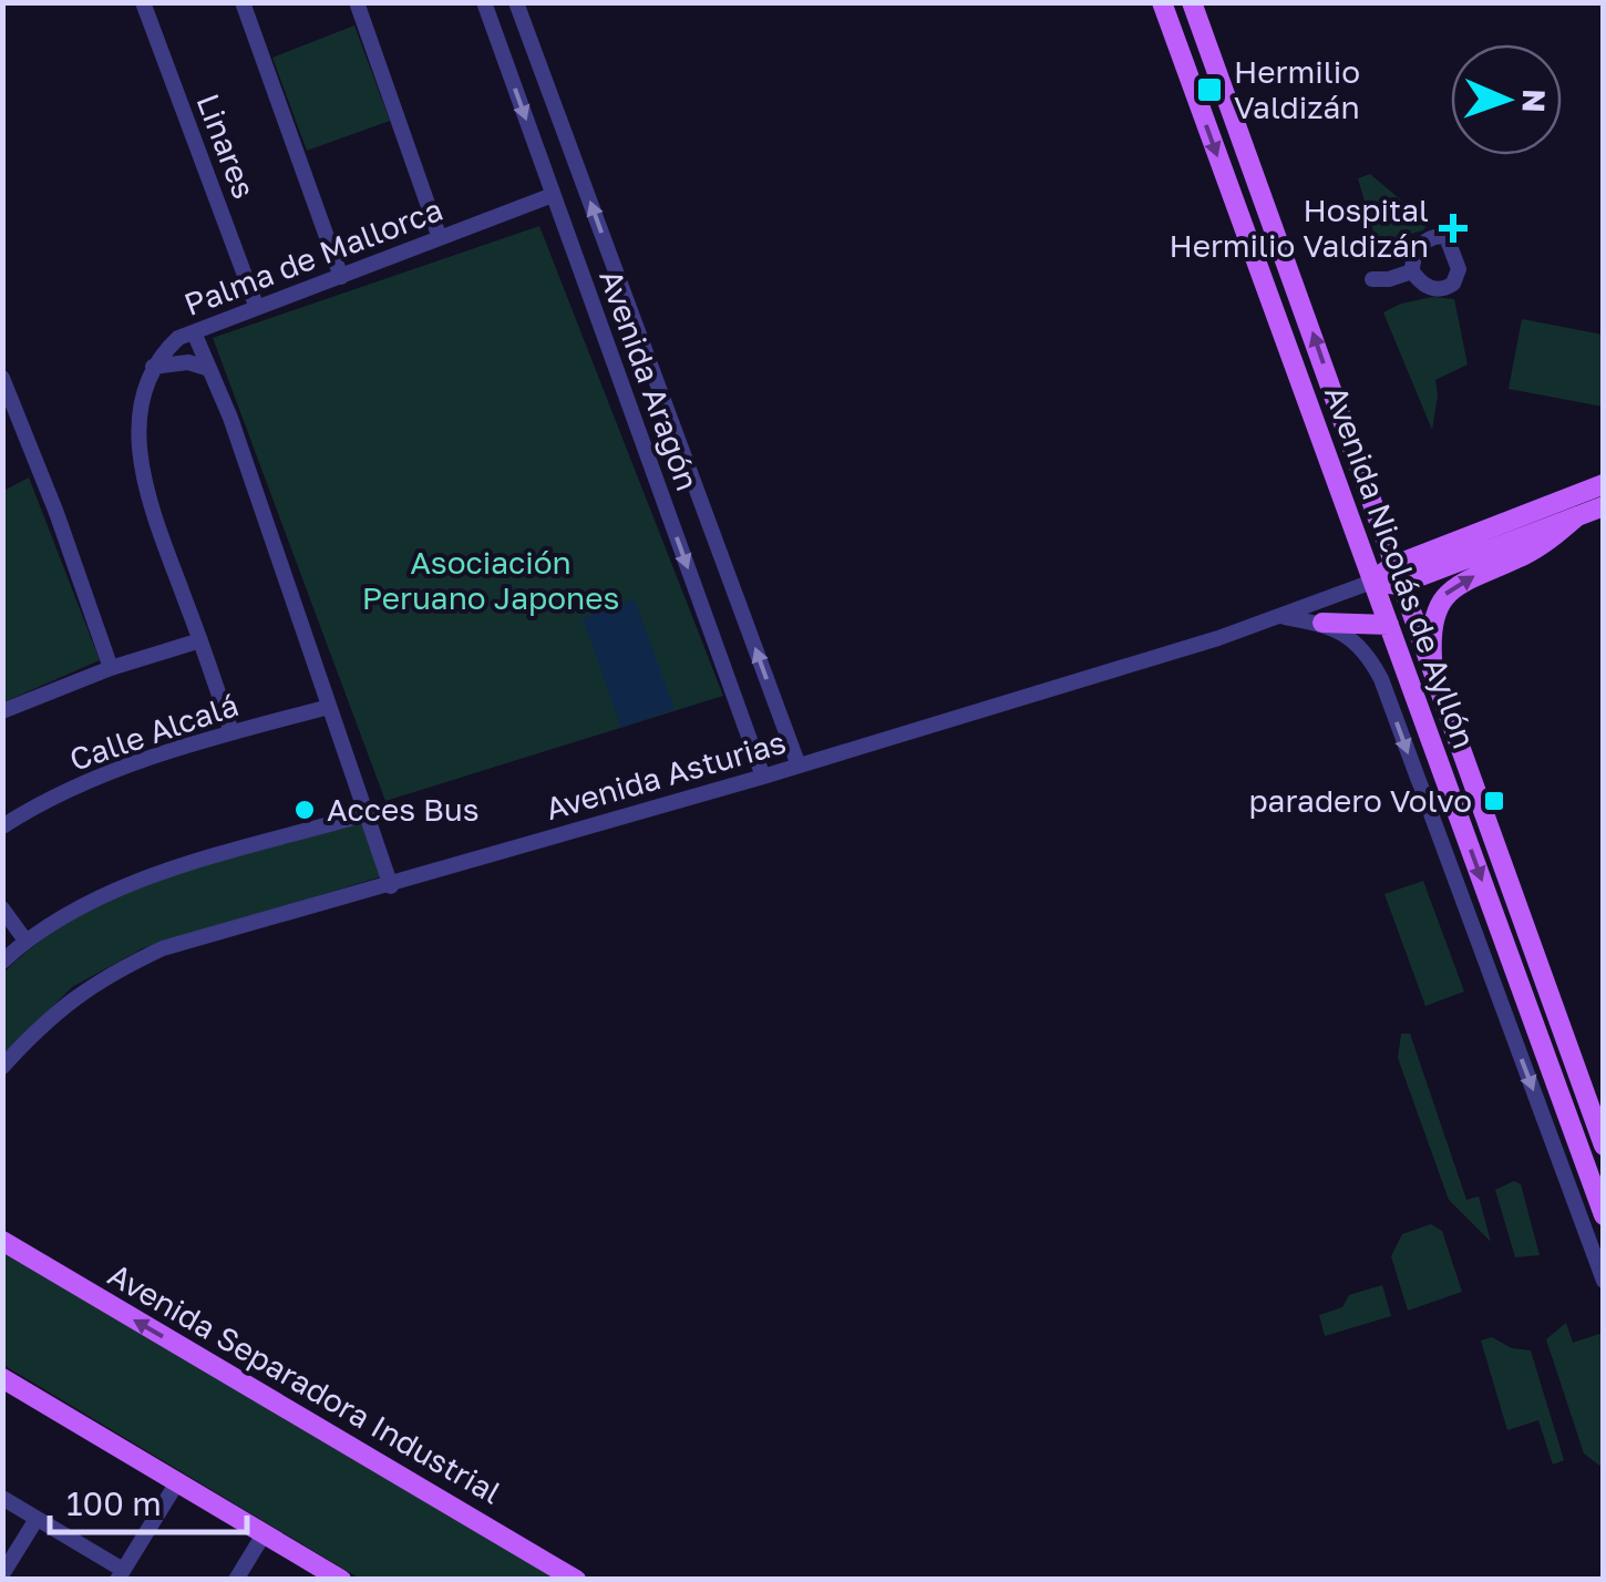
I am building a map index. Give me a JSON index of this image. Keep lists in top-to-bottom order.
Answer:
{
  "streets": {
    "main road": ["Avenida Nicolás de Ayllón", "Avenida Separadora Industrial"],
    "street": [
      "Linares",
      "Palma de Mallorca",
      "Avenida Aragón",
      "Calle Alcalá",
      "Avenida Asturias"
    ]
  },
  "crossings": [
    ["Linares", "Palma de Mallorca"],
    ["Palma de Mallorca", "Avenida Aragón"],
    ["Avenida Aragón", "Avenida Asturias"],
    ["Avenida Nicolás de Ayllón", "Avenida Asturias"]
  ],
  "parks": ["Asociación Peruano Japones"],
  "places": {
    "transit": ["Hermilio Valdizán", "paradero Volvo"],
    "health": ["Hospital Hermilio Valdizán"],
    "other": ["Acces Bus"]
  },
  "scale_bar": "100 m",
  "north": "right"
}
